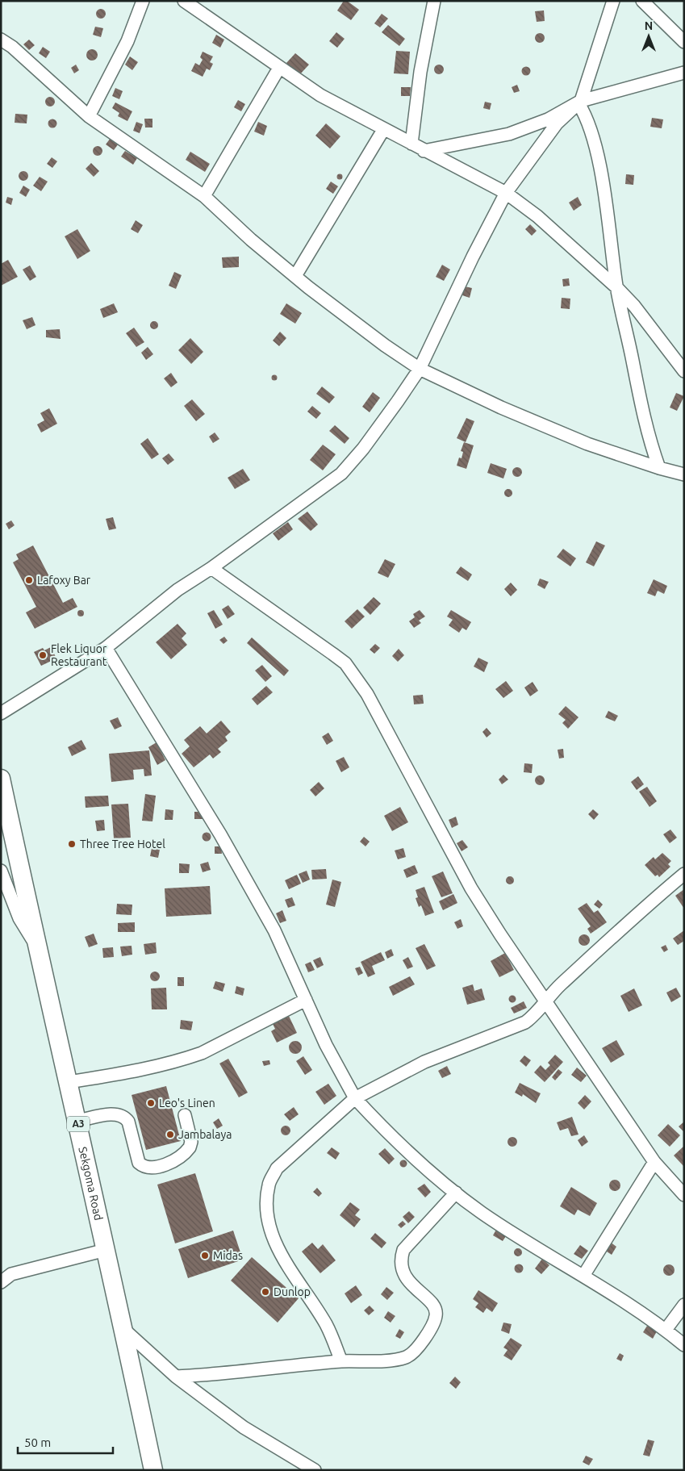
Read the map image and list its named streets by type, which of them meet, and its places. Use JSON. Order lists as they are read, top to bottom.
{
  "streets": {
    "highway": ["A3", "Sekgoma Road"]
  },
  "places": [
    "Lafoxy Bar",
    "Flek Liquor Restaurant",
    "Three Tree Hotel",
    "Leo's Linen",
    "Jambalaya",
    "Midas",
    "Dunlop"
  ],
  "scale_bar": "50 m",
  "north": "top"
}
